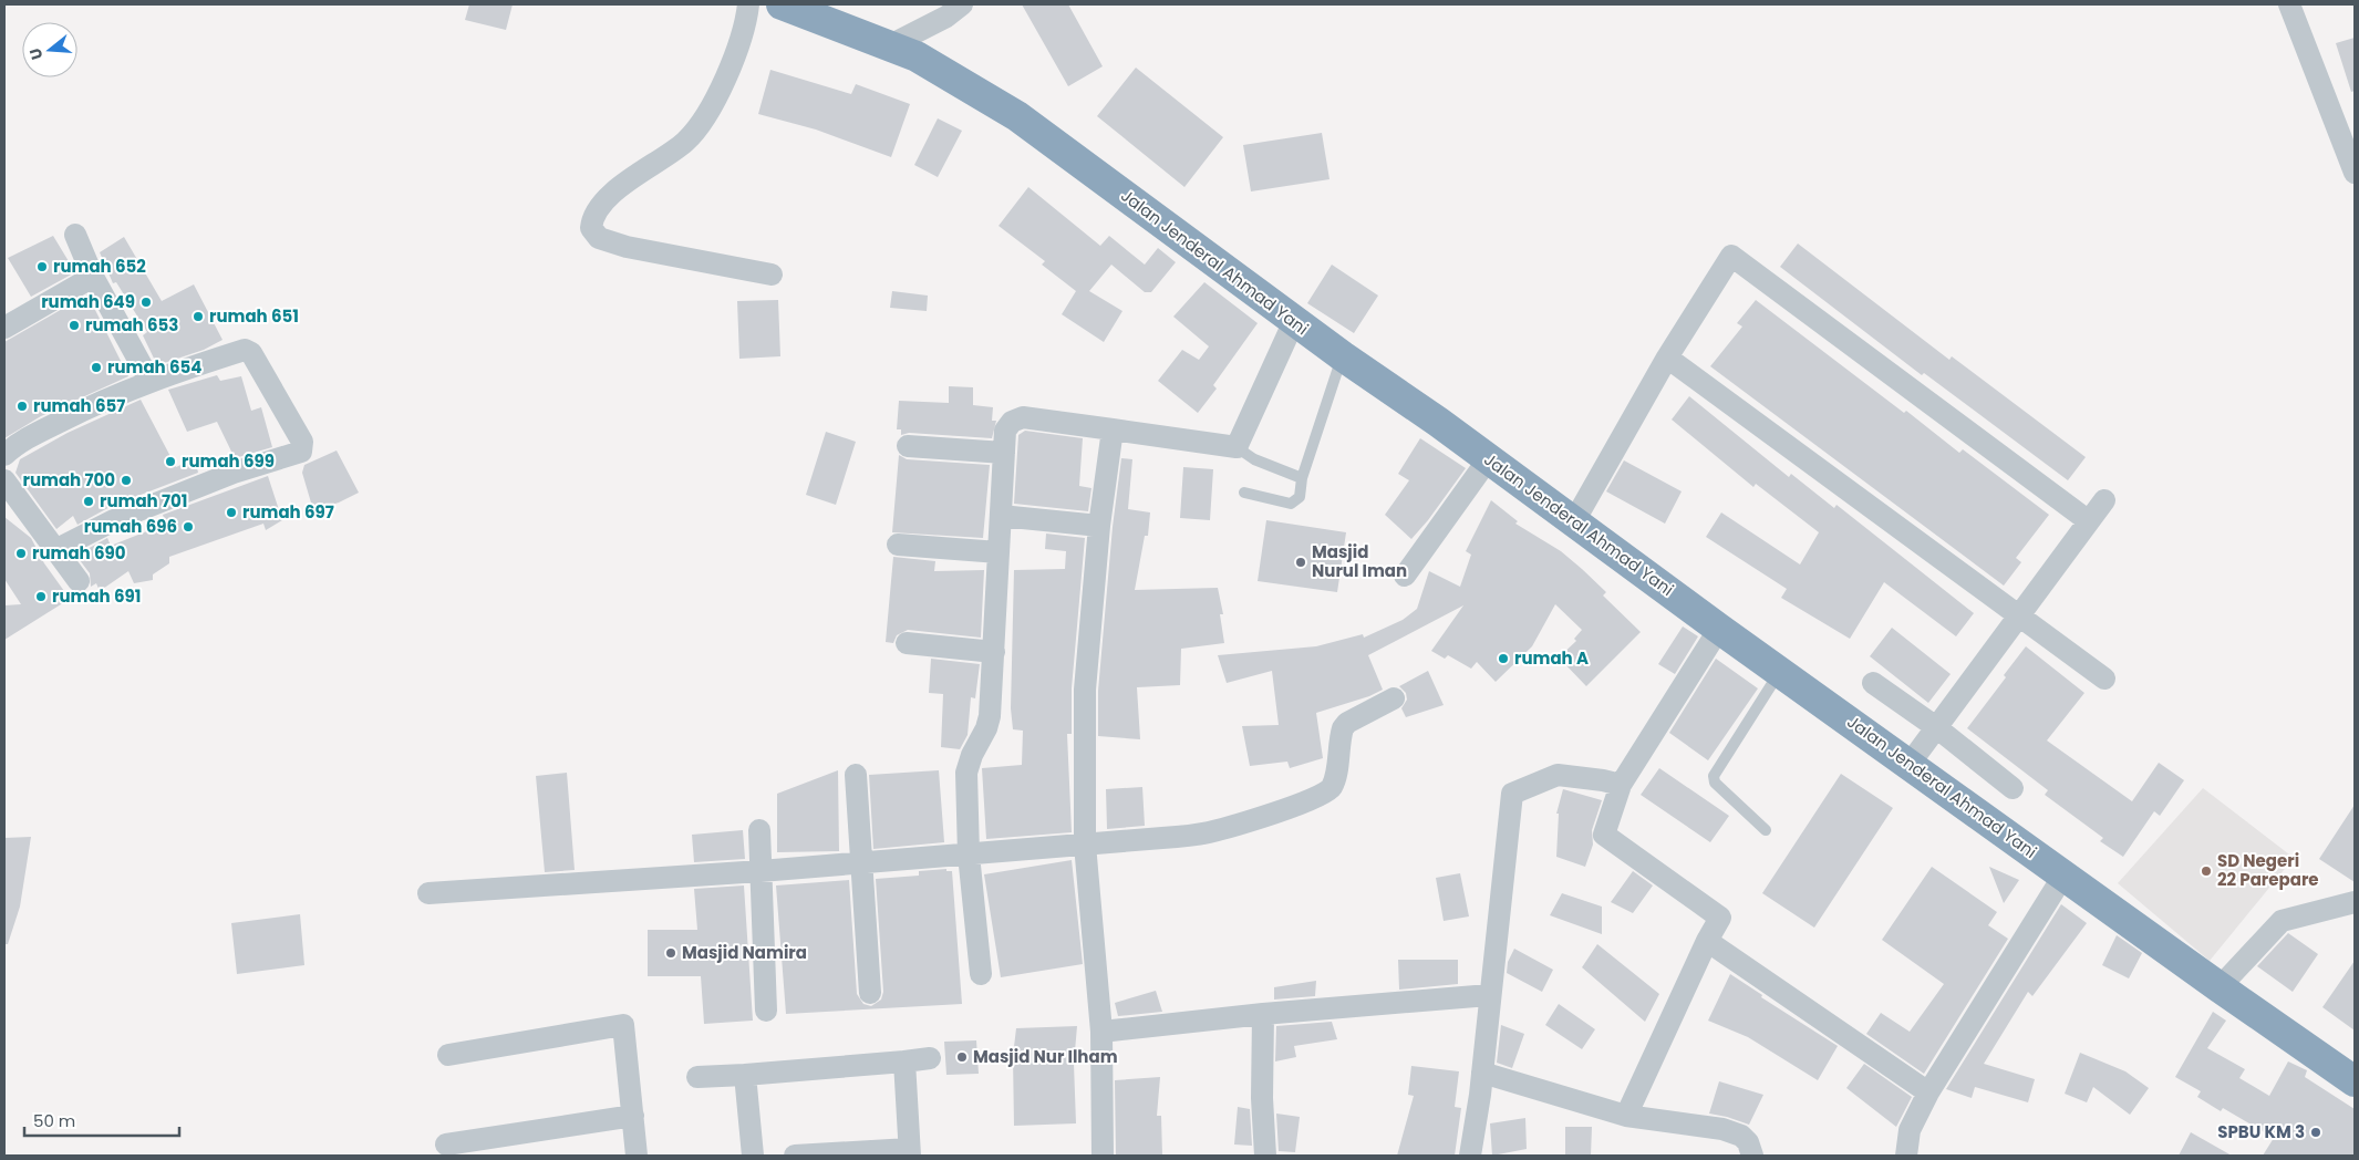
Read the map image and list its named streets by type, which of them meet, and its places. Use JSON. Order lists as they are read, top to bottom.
{
  "streets": {
    "highway": ["Jalan Jenderal Ahmad Yani"]
  },
  "places": [
    "rumah 652",
    "rumah 649",
    "rumah 651",
    "rumah 653",
    "rumah 654",
    "rumah 657",
    "rumah 699",
    "rumah 700",
    "rumah 701",
    "rumah 697",
    "rumah 696",
    "rumah 690",
    "Masjid Nurul Iman",
    "rumah 691",
    "rumah A",
    "SD Negeri 22 Parepare",
    "Masjid Namira",
    "Masjid Nur Ilham",
    "SPBU KM 3"
  ],
  "scale_bar": "50 m",
  "north": "left"
}
